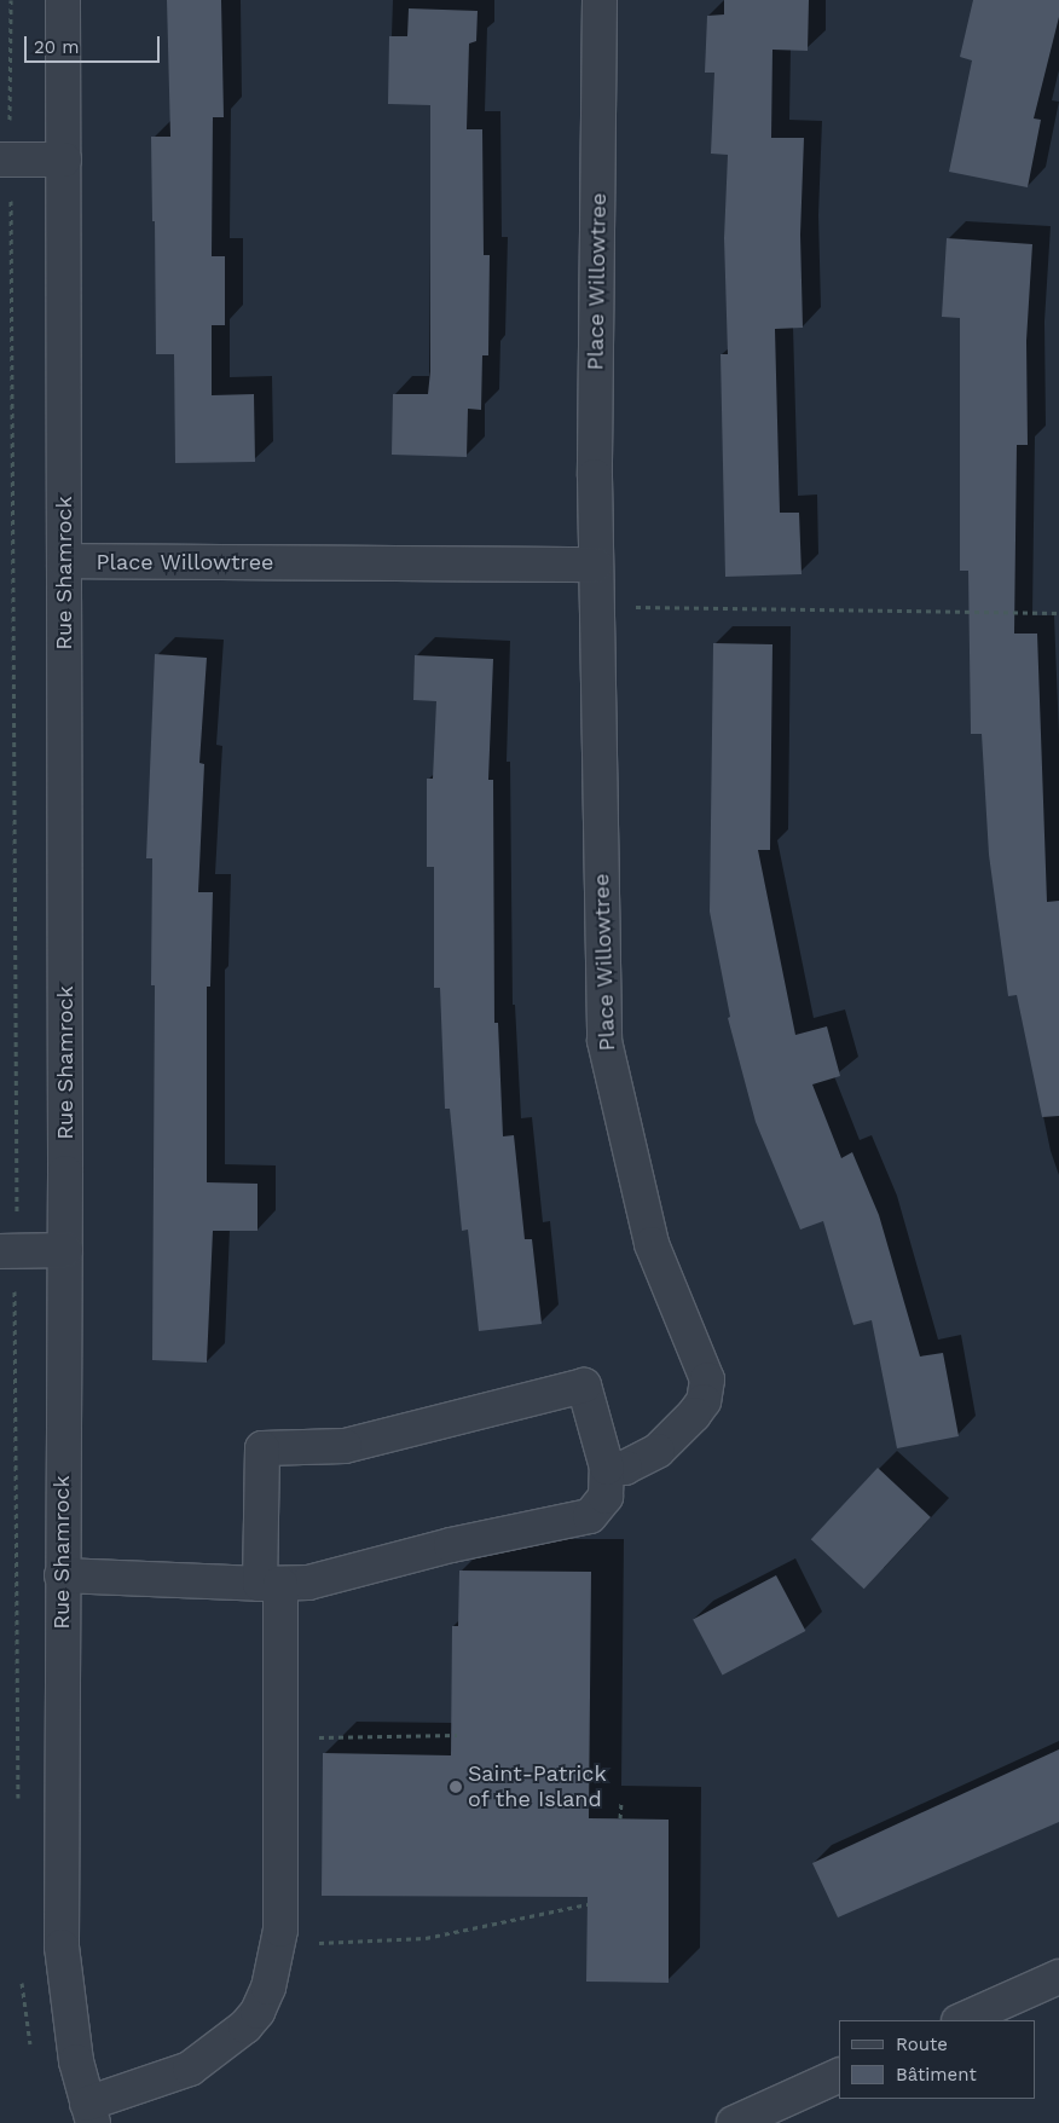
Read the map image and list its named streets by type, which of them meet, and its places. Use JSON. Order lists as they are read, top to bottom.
{
  "streets": {
    "street": ["Place Willowtree", "Rue Shamrock"]
  },
  "crossings": [
    ["Place Willowtree", "Rue Shamrock"]
  ],
  "places": ["Saint-Patrick of the Island"],
  "legend": ["Route", "Bâtiment"],
  "scale_bar": "20 m"
}
